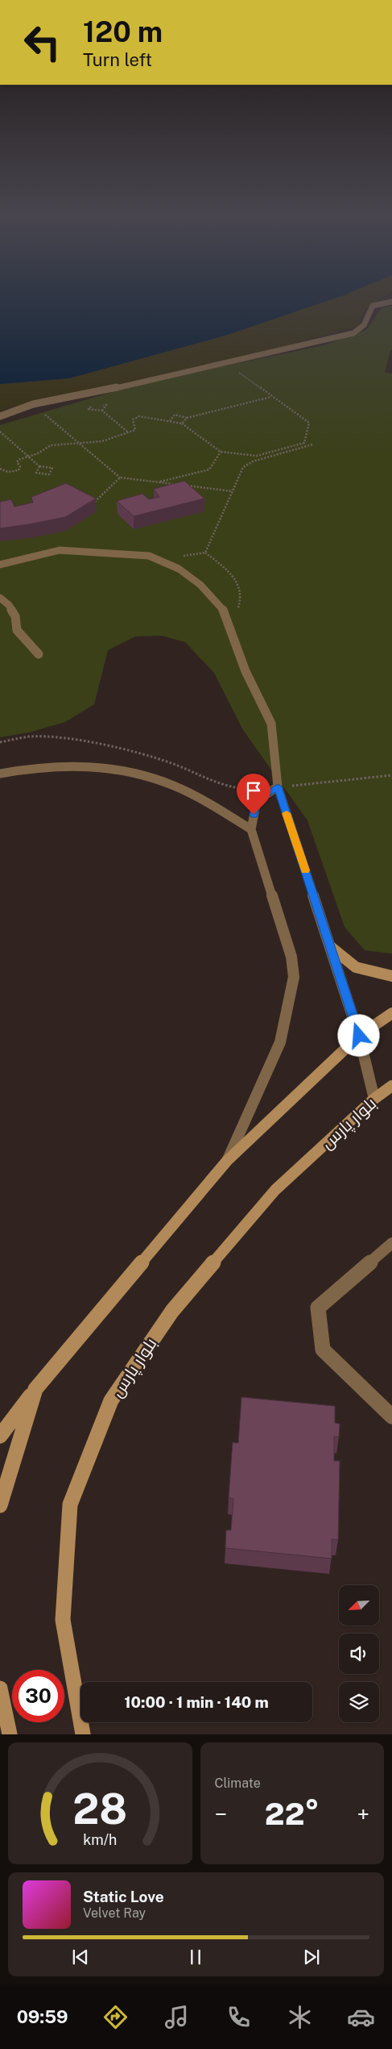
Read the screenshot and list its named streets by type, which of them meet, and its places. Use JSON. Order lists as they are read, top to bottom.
{
  "streets": {
    "main road": ["بلوار پارس"]
  },
  "north": "bottom left",
  "page": {
    "turn": ["120 m", "Turn left"],
    "limit": "30",
    "trip": "10:00 · 1 min · 140 m",
    "tile": "Climate",
    "heat": ["−", "22°", "+"],
    "song": ["Static Love", "Velvet Ray"],
    "tabs": "09:59",
    "gauge": ["28", "km/h"]
  }
}
